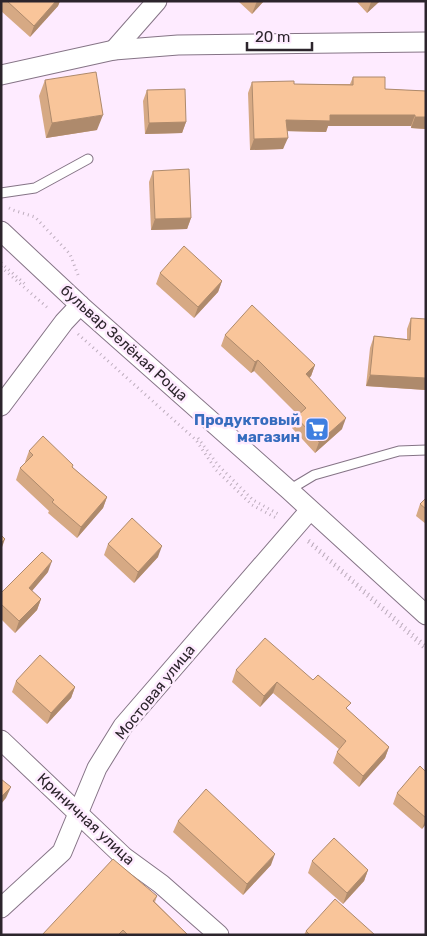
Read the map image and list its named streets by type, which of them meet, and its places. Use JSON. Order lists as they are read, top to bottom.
{
  "streets": {
    "street": ["бульвар Зелёная Роща", "Мостовая улица", "Криничная улица"]
  },
  "crossings": [
    ["бульвар Зелёная Роща", "Мостовая улица"],
    ["Мостовая улица", "Криничная улица"]
  ],
  "places": {
    "supermarket": ["Продуктовый магазин"]
  },
  "scale_bar": "20 m"
}
